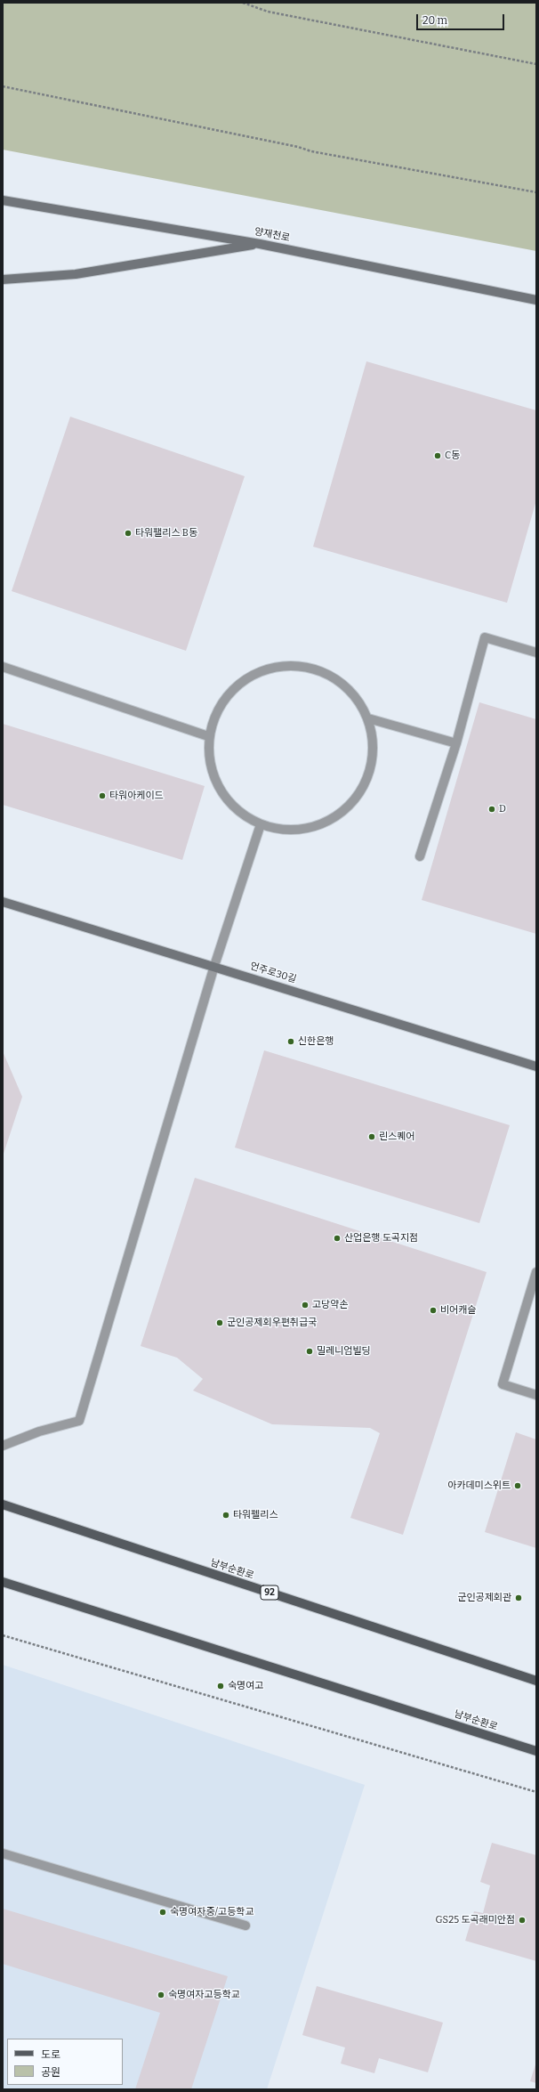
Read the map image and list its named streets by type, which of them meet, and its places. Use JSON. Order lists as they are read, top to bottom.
{
  "streets": {
    "main road": ["남부순환로", "92"],
    "street": ["양재천로", "언주로30길"]
  },
  "places": [
    "C동",
    "타워팰리스 B동",
    "타워아케이드",
    "D",
    "신한은행",
    "린스퀘어",
    "산업은행 도곡지점",
    "고당약손",
    "비어캐슬",
    "군인공제회우편취급국",
    "밀레니엄빌딩",
    "아카데미스위트",
    "타워펠리스",
    "군인공제회관",
    "숙명여고",
    "숙명여자중/고등학교",
    "GS25 도곡래미안점",
    "숙명여자고등학교"
  ],
  "legend": ["도로", "공원"],
  "scale_bar": "20 m"
}
